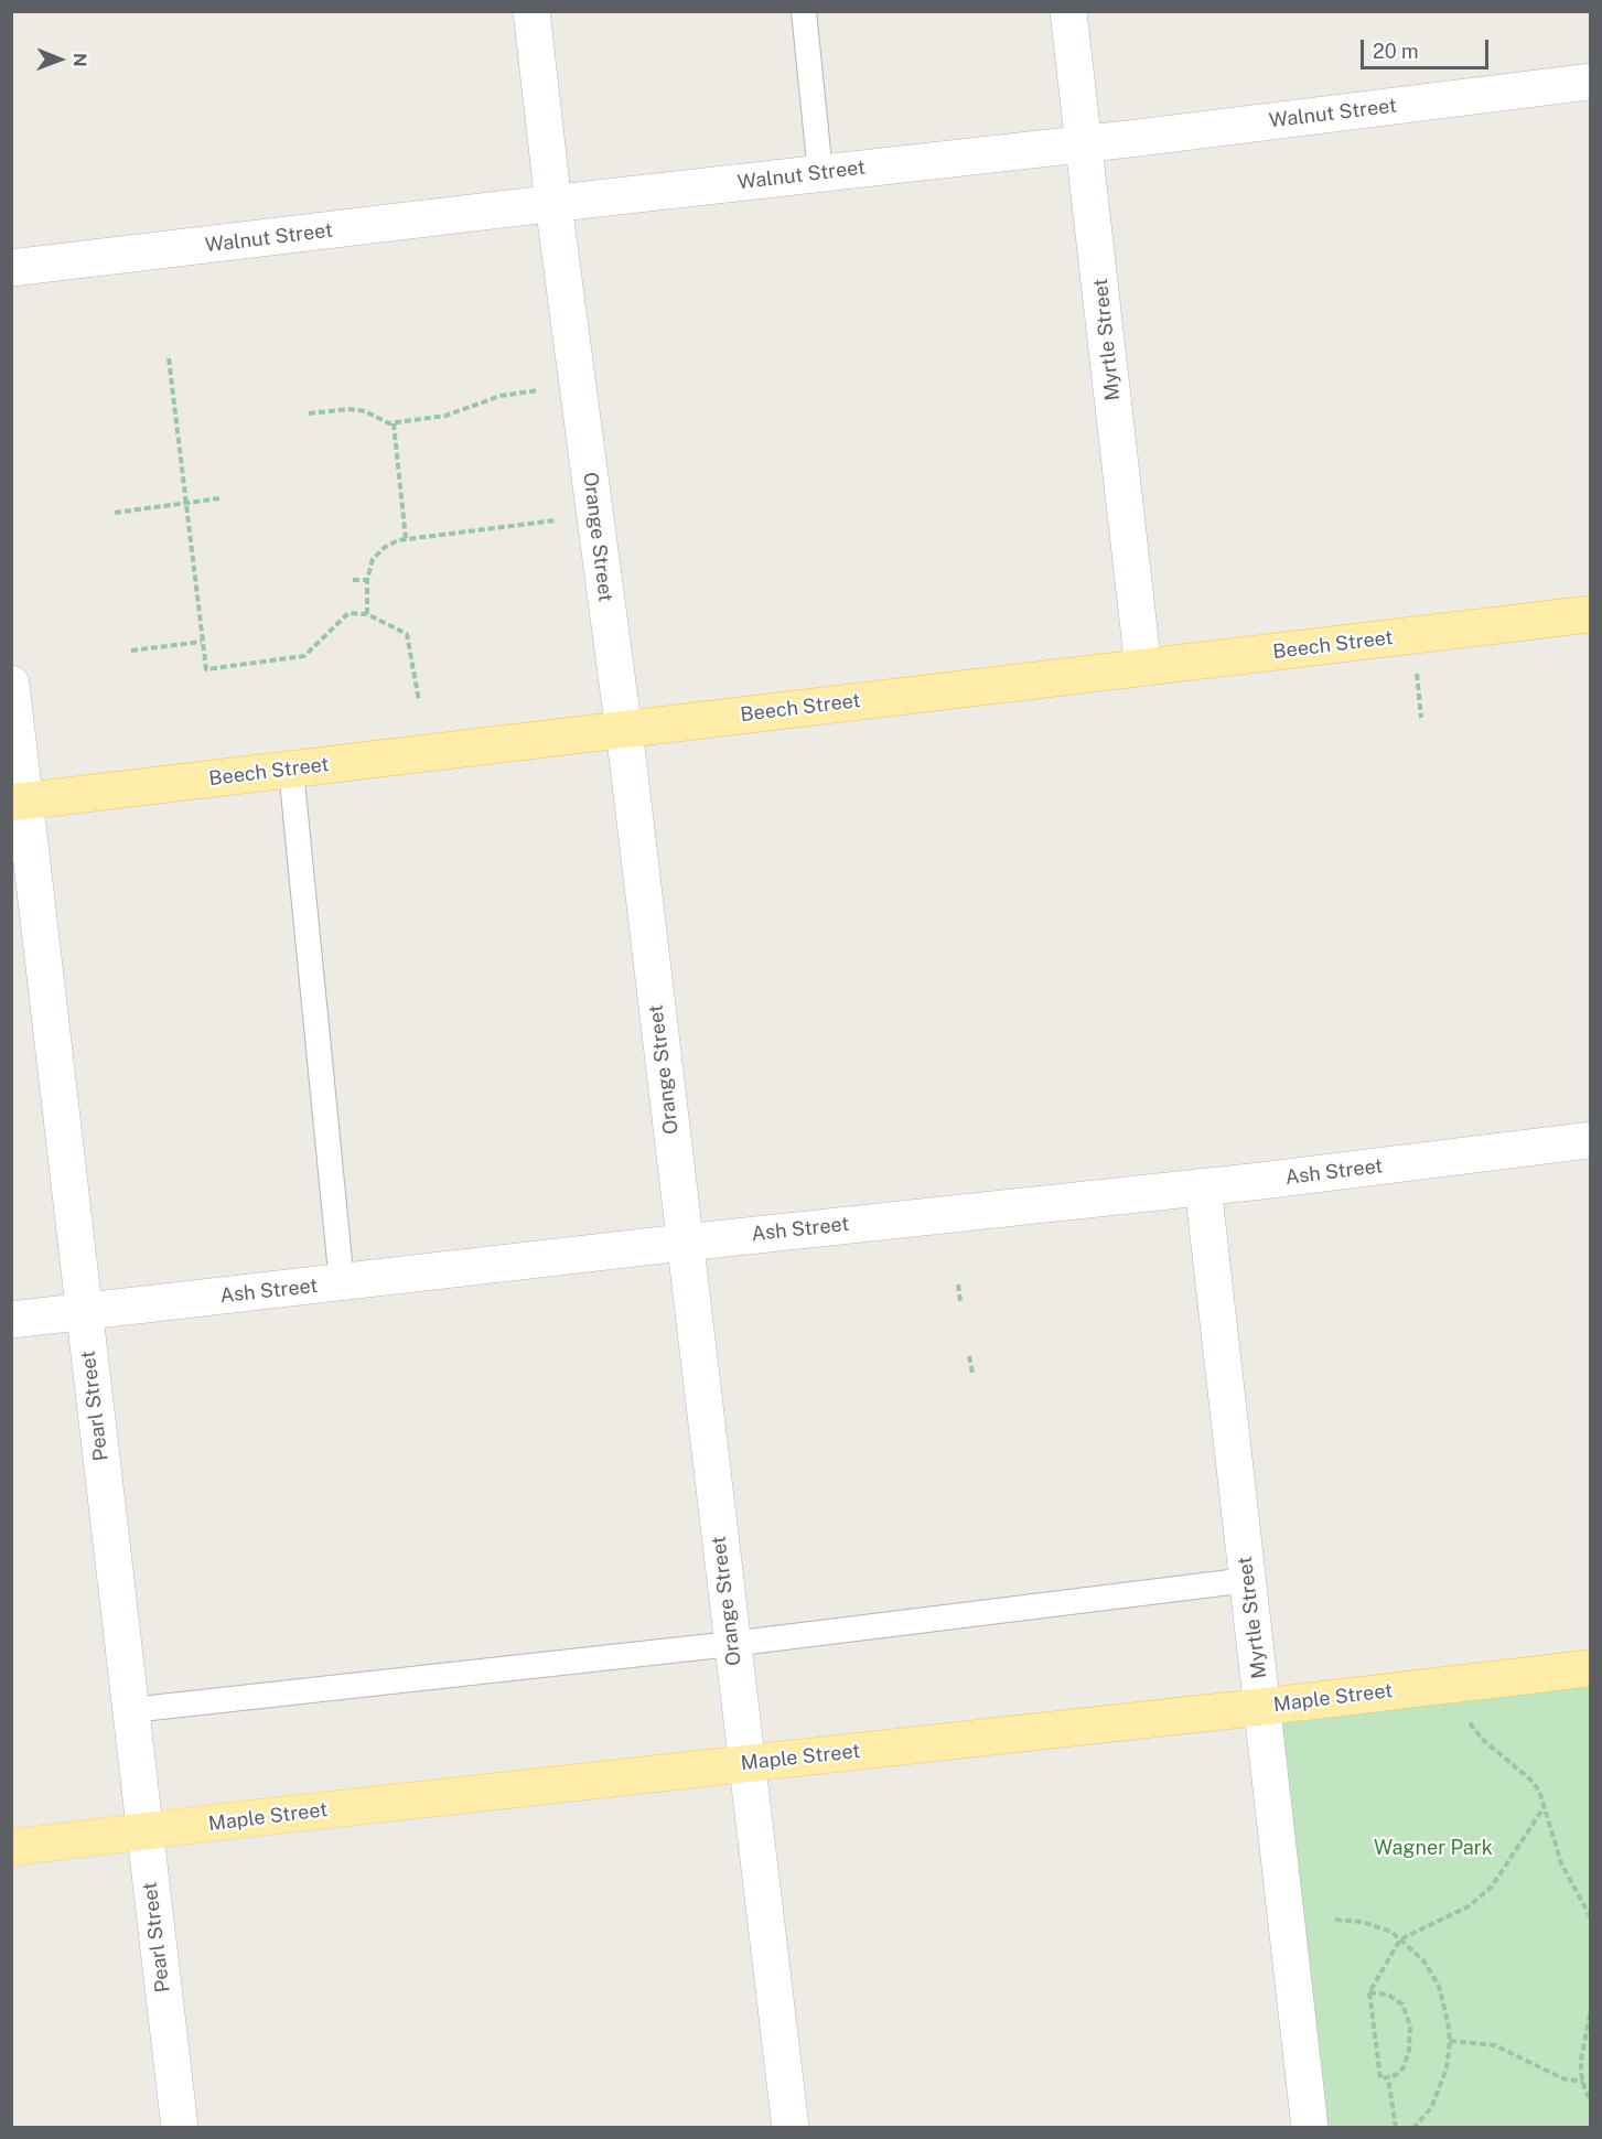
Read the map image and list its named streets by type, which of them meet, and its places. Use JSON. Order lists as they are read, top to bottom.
{
  "streets": {
    "main road": ["Beech Street", "Maple Street"],
    "street": [
      "Walnut Street",
      "Myrtle Street",
      "Orange Street",
      "Ash Street",
      "Pearl Street"
    ]
  },
  "crossings": [
    ["Walnut Street", "Myrtle Street"],
    ["Walnut Street", "Orange Street"],
    ["Myrtle Street", "Beech Street"],
    ["Myrtle Street", "Ash Street"],
    ["Myrtle Street", "Maple Street"],
    ["Orange Street", "Beech Street"],
    ["Orange Street", "Ash Street"],
    ["Orange Street", "Maple Street"],
    ["Beech Street", "Pearl Street"],
    ["Ash Street", "Pearl Street"],
    ["Pearl Street", "Maple Street"]
  ],
  "parks": ["Wagner Park"],
  "scale_bar": "20 m",
  "north": "right"
}
